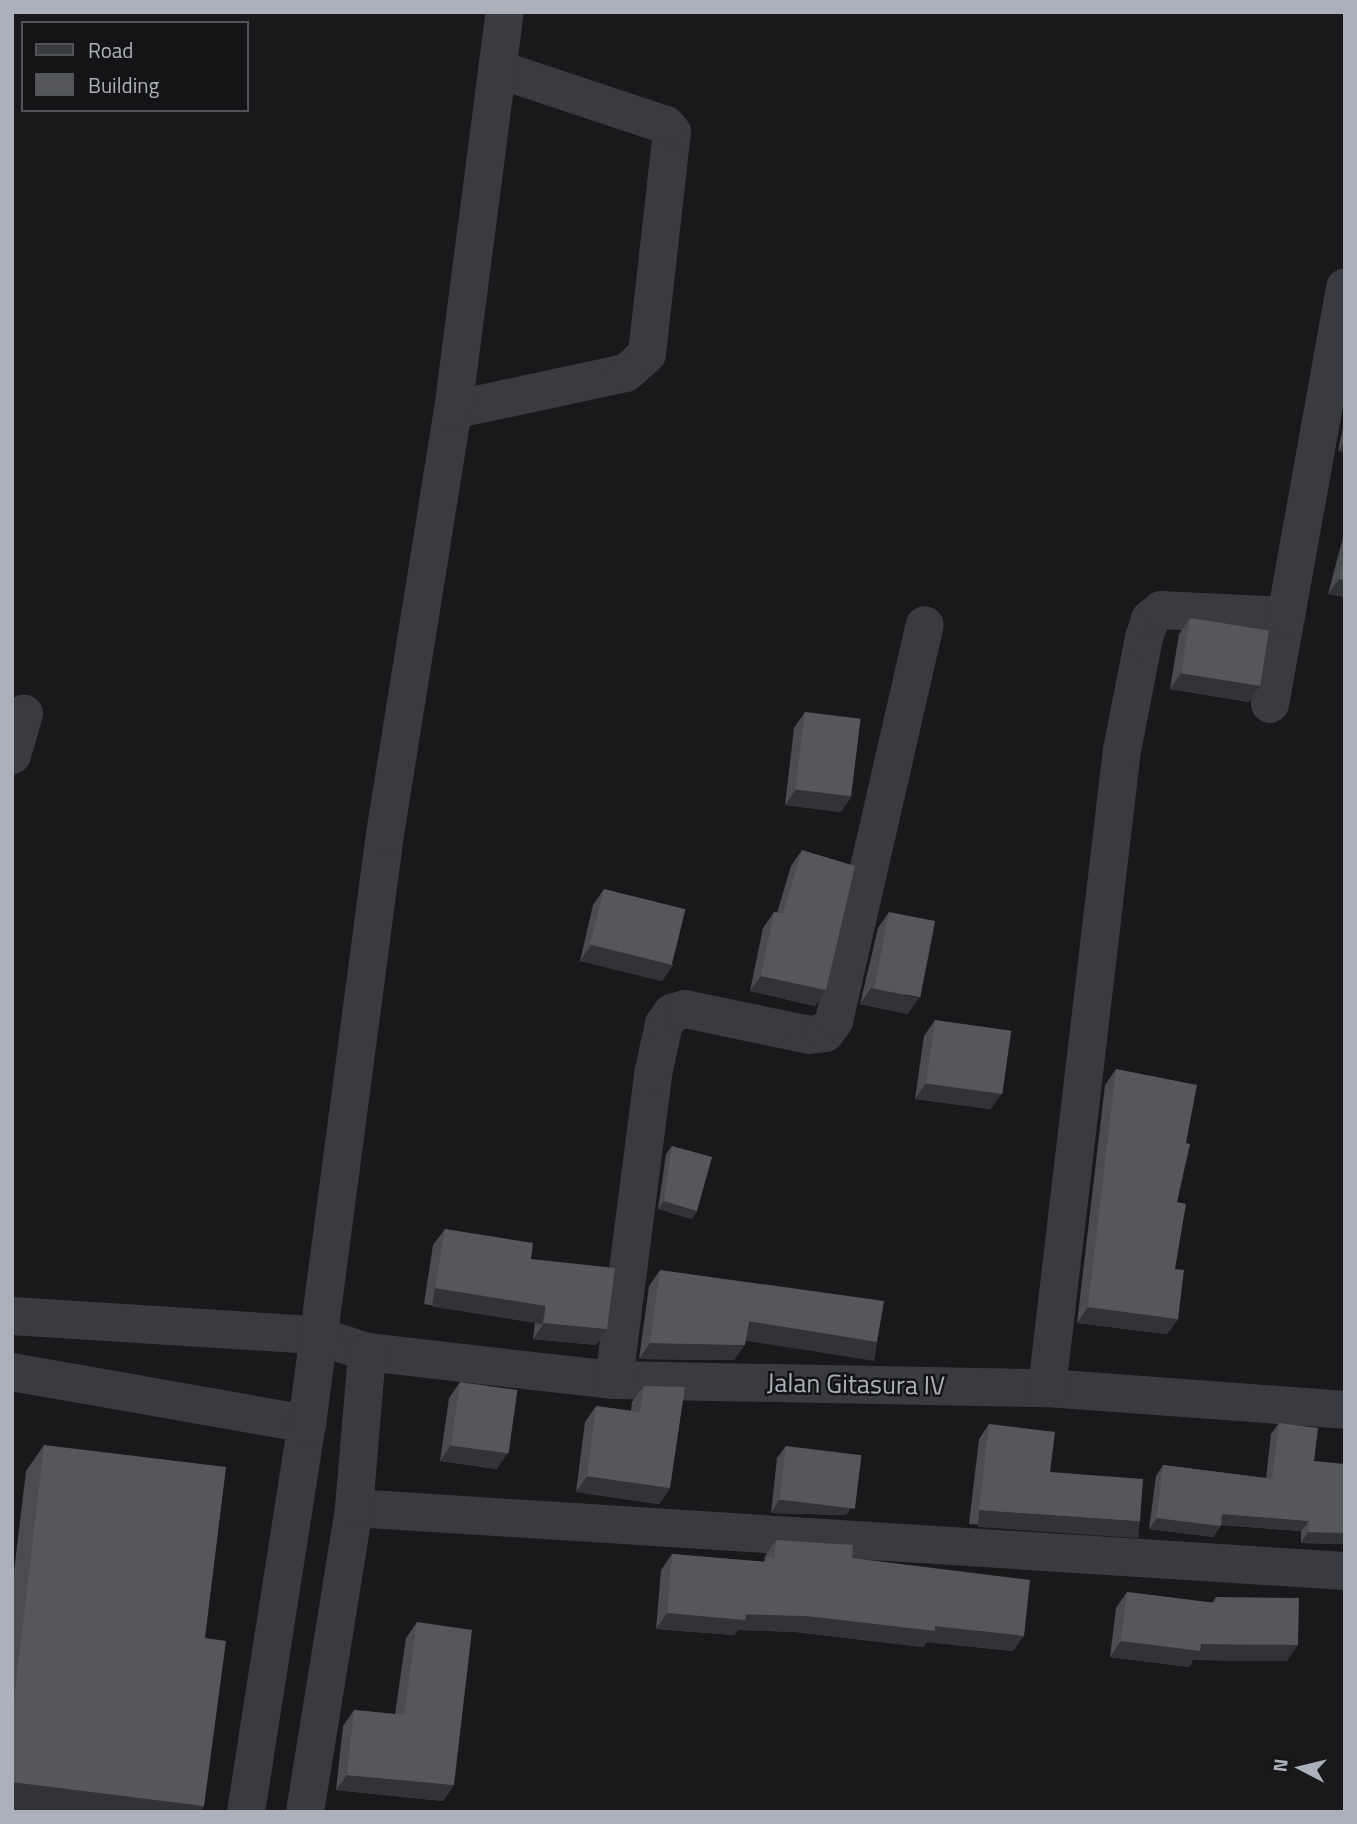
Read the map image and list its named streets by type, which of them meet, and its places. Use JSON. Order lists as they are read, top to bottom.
{
  "streets": {
    "street": ["Jalan Gitasura IV"]
  },
  "legend": ["Road", "Building"],
  "north": "left"
}
